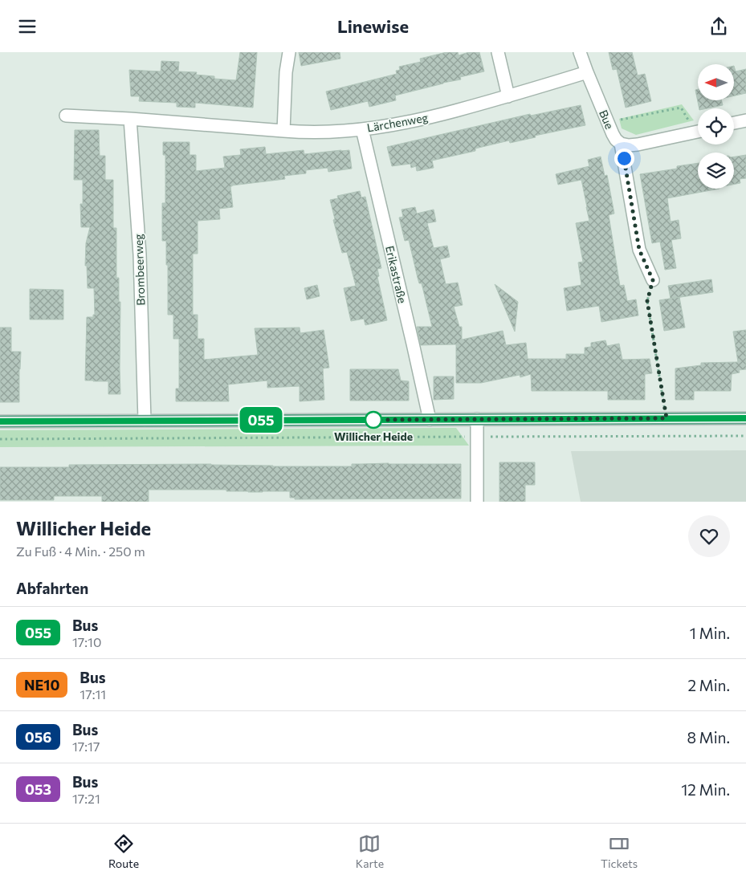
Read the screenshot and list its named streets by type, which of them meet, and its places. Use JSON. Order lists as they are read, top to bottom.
{
  "streets": {
    "street": [
      "Bue",
      "Lärchenweg",
      "Brombeerweg",
      "Erikastraße"
    ]
  },
  "crossings": [
    ["Bue", "Lärchenweg"],
    ["Lärchenweg", "Brombeerweg"],
    ["Lärchenweg", "Erikastraße"]
  ],
  "places": ["Willicher Heide"],
  "lines": ["bus line 055"],
  "north": "left",
  "page": {
    "header": "Linewise",
    "on_map": "055",
    "heading": [
      ["Willicher Heide", "Zu Fuß · 4 Min. · 250 m"],
      "Abfahrten"
    ],
    "list": [
      {
        "mark": "055",
        "name": "Bus",
        "note": "17:10",
        "value": "1 Min."
      },
      {
        "mark": "NE10",
        "name": "Bus",
        "note": "17:11",
        "value": "2 Min."
      },
      {
        "mark": "056",
        "name": "Bus",
        "note": "17:17",
        "value": "8 Min."
      },
      {
        "mark": "053",
        "name": "Bus",
        "note": "17:21",
        "value": "12 Min."
      }
    ],
    "tabs": ["Route", "Karte", "Tickets"]
  }
}
